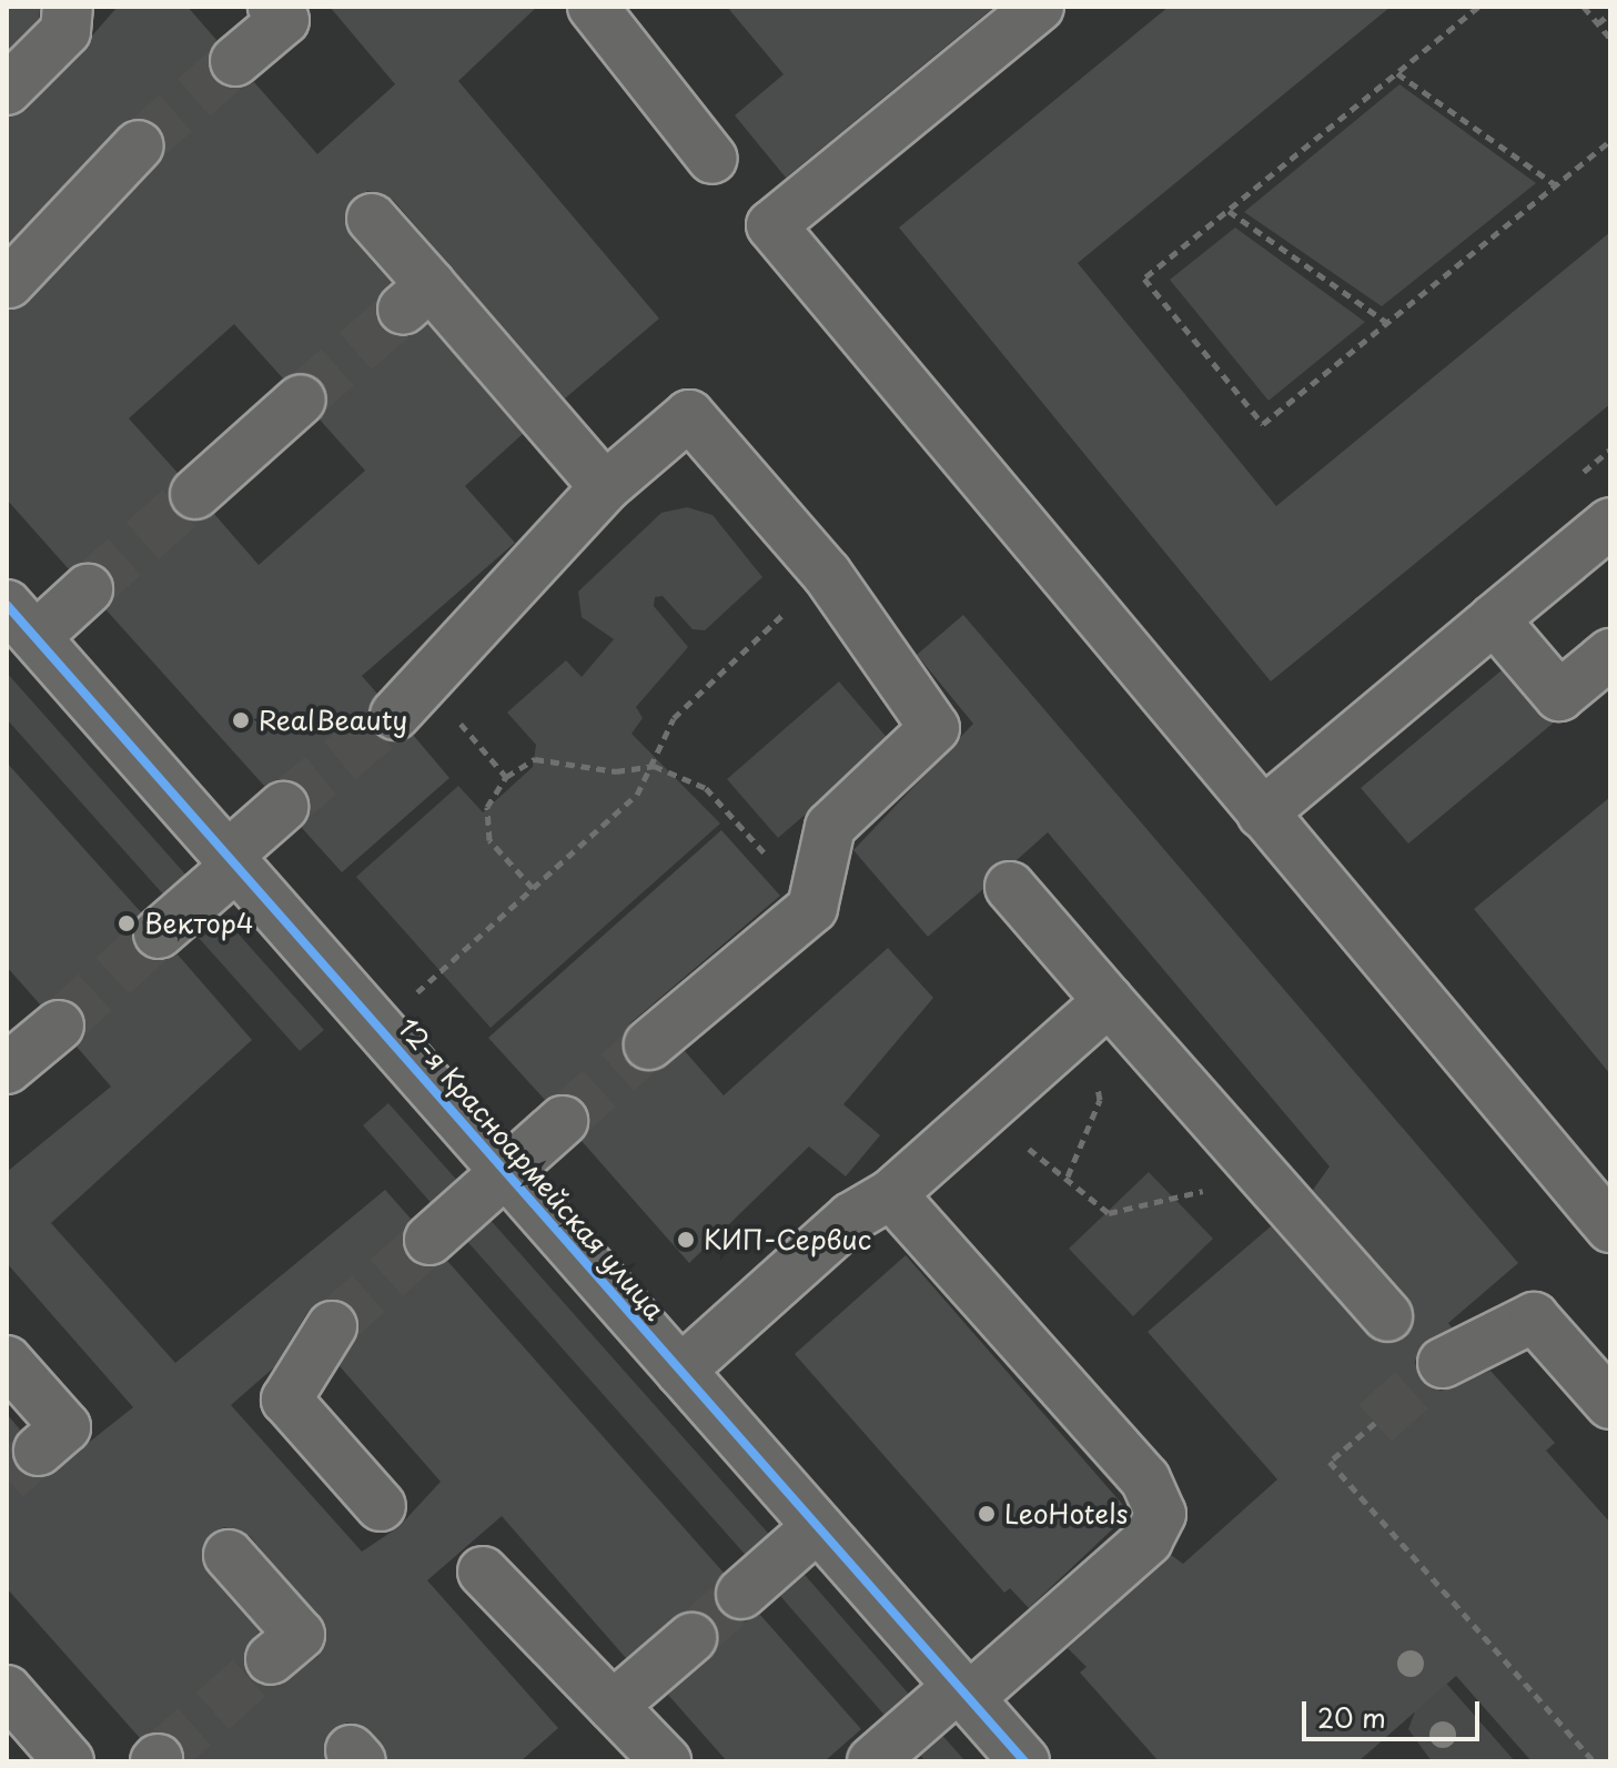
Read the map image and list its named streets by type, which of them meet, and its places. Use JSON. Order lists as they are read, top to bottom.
{
  "streets": {
    "street": ["12-я Красноармейская улица"]
  },
  "places": [
    "RealBeauty",
    "Вектор4",
    "КИП-Сервис",
    "LeoHotels"
  ],
  "scale_bar": "20 m"
}
